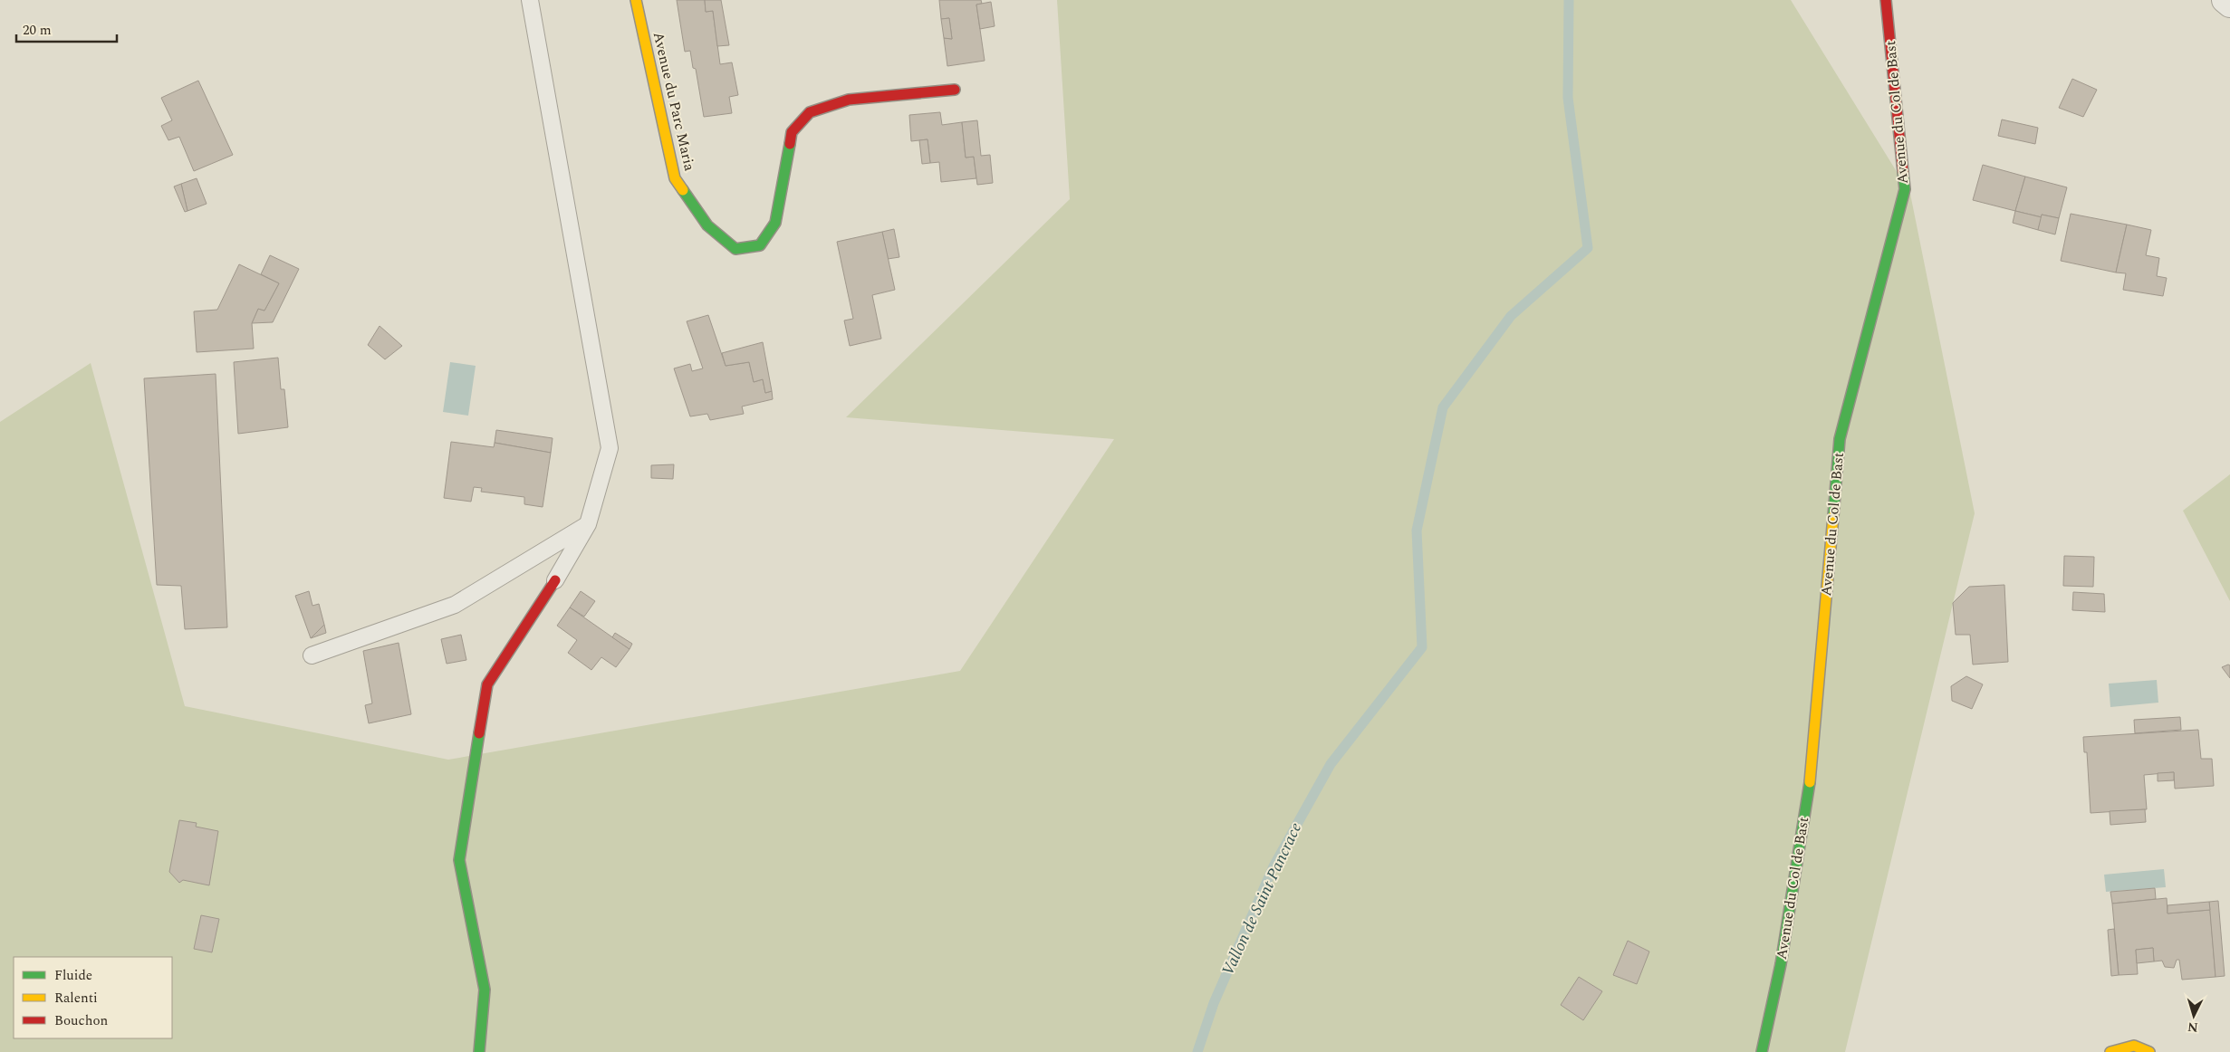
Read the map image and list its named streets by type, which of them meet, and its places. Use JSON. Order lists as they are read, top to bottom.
{
  "streets": {
    "street": ["Avenue du Parc Maria", "Avenue du Col de Bast"]
  },
  "water": ["Vallon de Saint Pancrace"],
  "legend": ["Fluide", "Ralenti", "Bouchon"],
  "scale_bar": "20 m",
  "north": "bottom"
}
